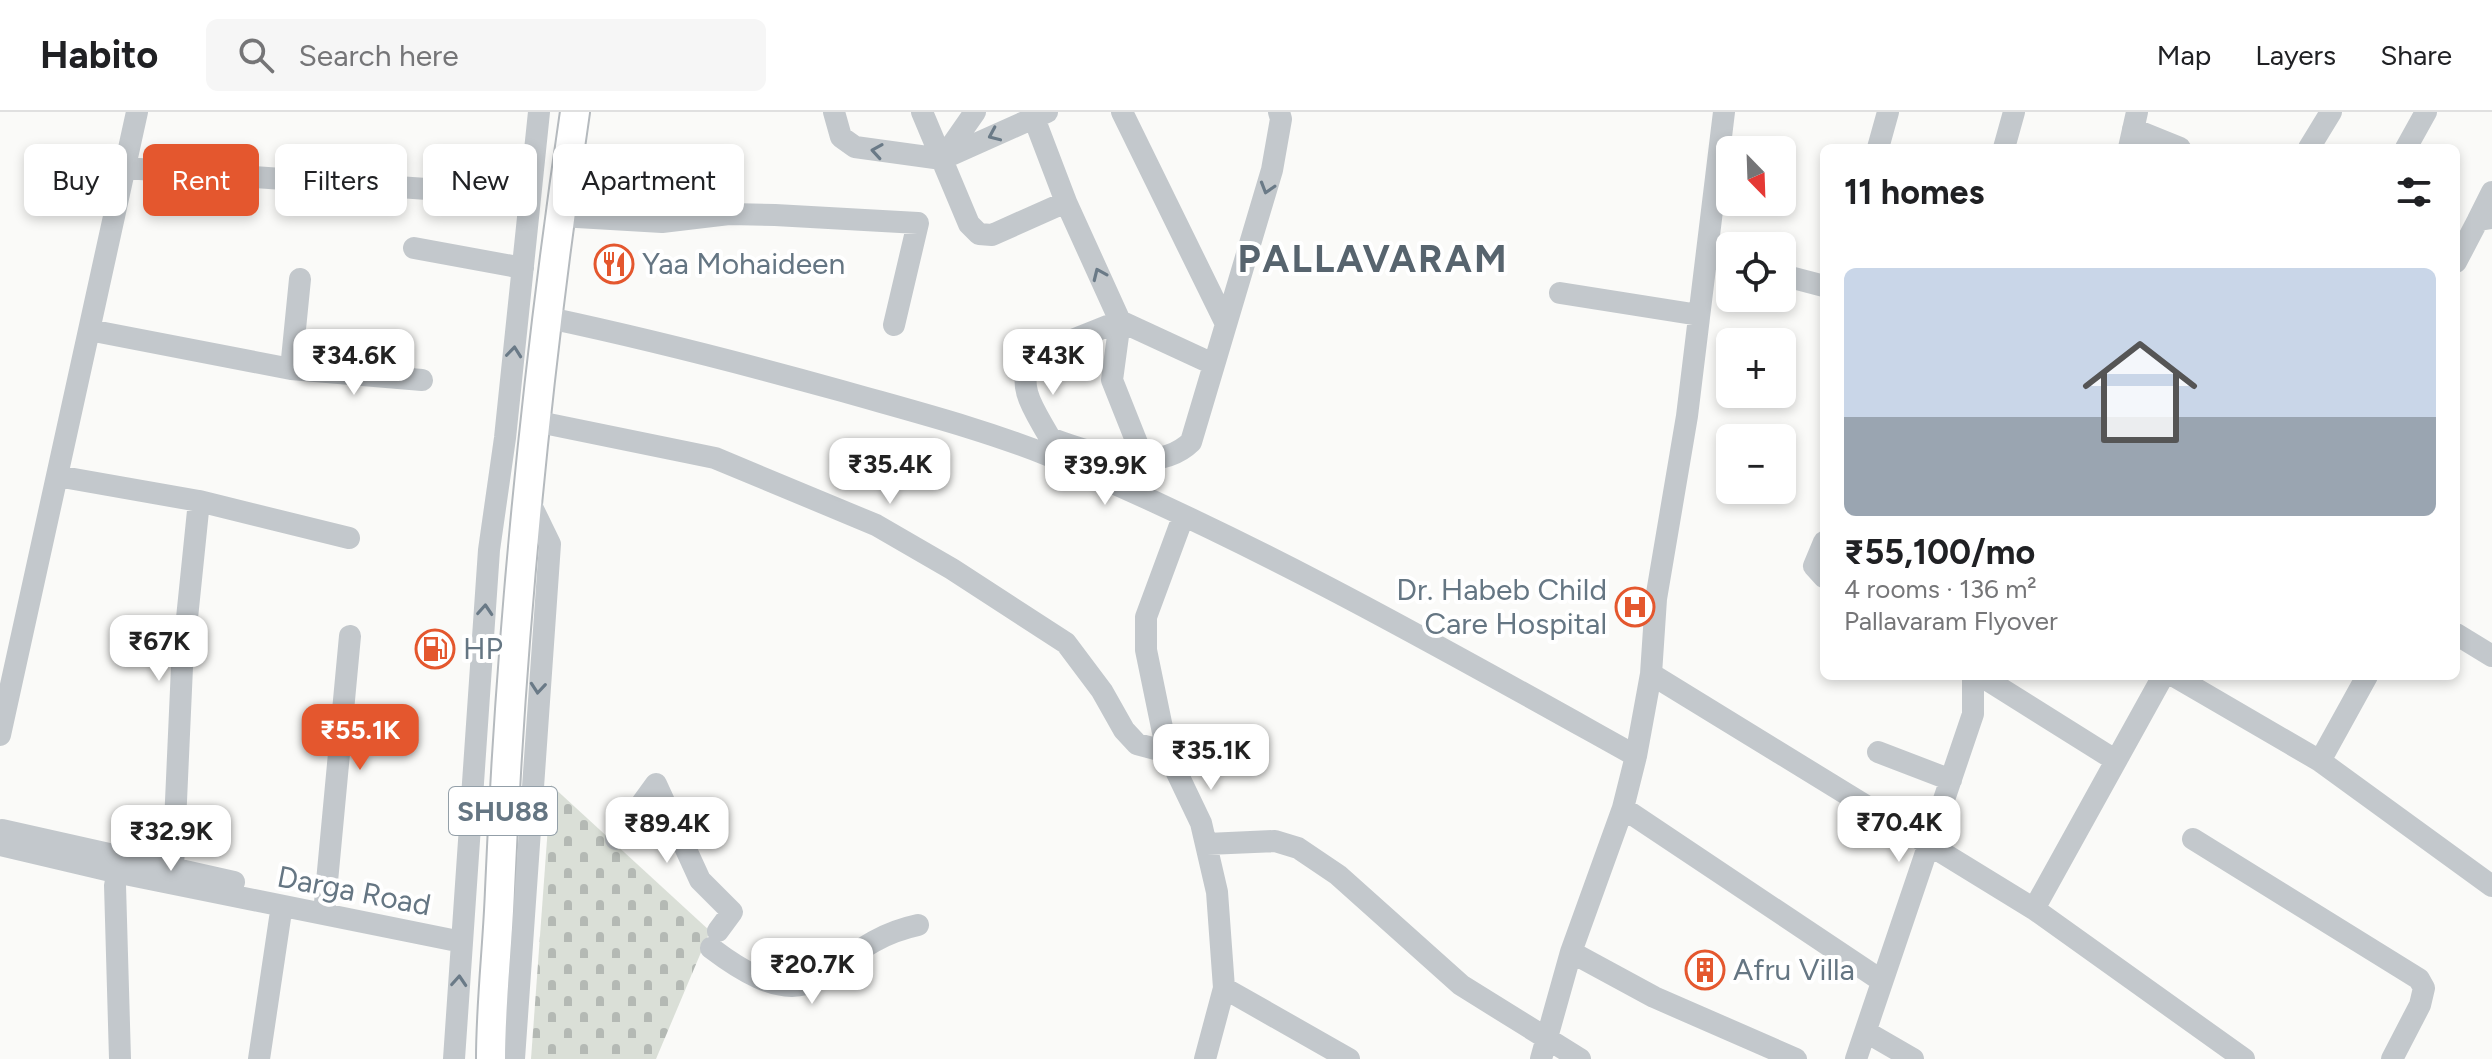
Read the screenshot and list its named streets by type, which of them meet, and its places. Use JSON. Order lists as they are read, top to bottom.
{
  "streets": {
    "main road": ["SHU88"],
    "street": ["Darga Road"]
  },
  "districts": ["PALLAVARAM"],
  "places": {
    "restaurant": ["Yaa Mohaideen"],
    "hospital": ["Dr. Habeb Child Care Hospital"],
    "fuel station": ["HP"],
    "building": ["Afru Villa"]
  },
  "north": "bottom right",
  "page": {
    "header": "Habito",
    "search": "Search here",
    "nav": ["Map", "Layers", "Share"],
    "map_buttons": ["+", "−"],
    "chip": [
      "Buy",
      "Rent",
      "Filters",
      "New",
      "Apartment"
    ],
    "heading": "11 homes",
    "list": [
      {
        "name": "₹55,100/mo",
        "note": "4 rooms · 136 m² · Pallavaram Flyover"
      }
    ],
    "price": [
      "₹34.6K",
      "₹43K",
      "₹35.4K",
      "₹39.9K",
      "₹67K",
      "₹55.1K",
      "₹35.1K",
      "₹70.4K",
      "₹89.4K",
      "₹32.9K",
      "₹20.7K"
    ]
  }
}
